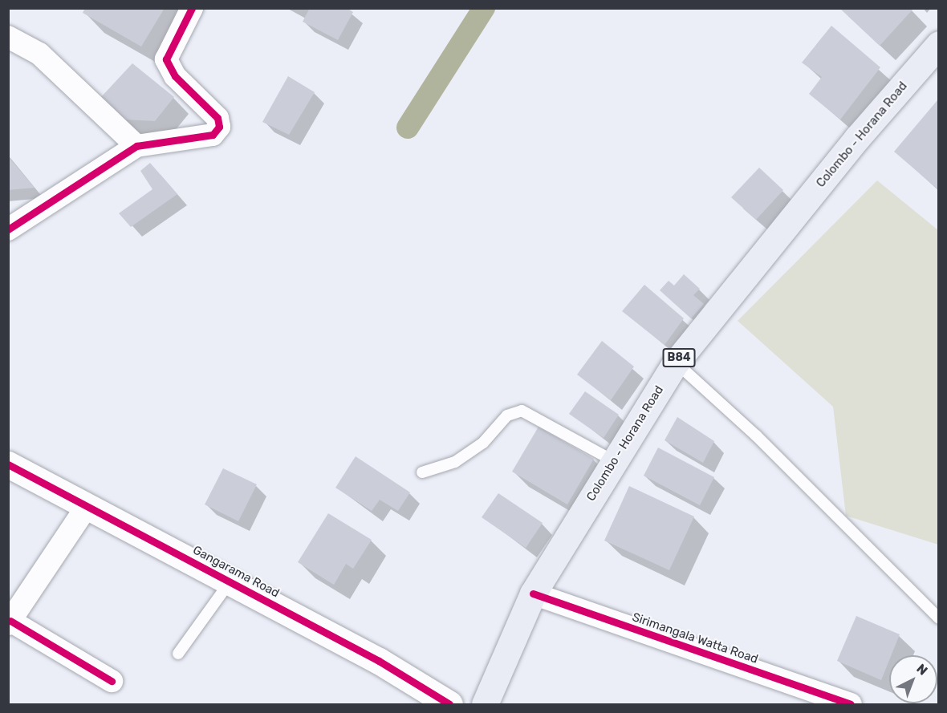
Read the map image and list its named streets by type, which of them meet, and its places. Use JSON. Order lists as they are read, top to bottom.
{
  "streets": {
    "main road": ["Colombo - Horana Road", "B84"],
    "street": ["Gangarama Road", "Sirimangala Watta Road"]
  },
  "crossings": [
    ["Colombo - Horana Road", "Sirimangala Watta Road"]
  ],
  "north": "top right"
}
